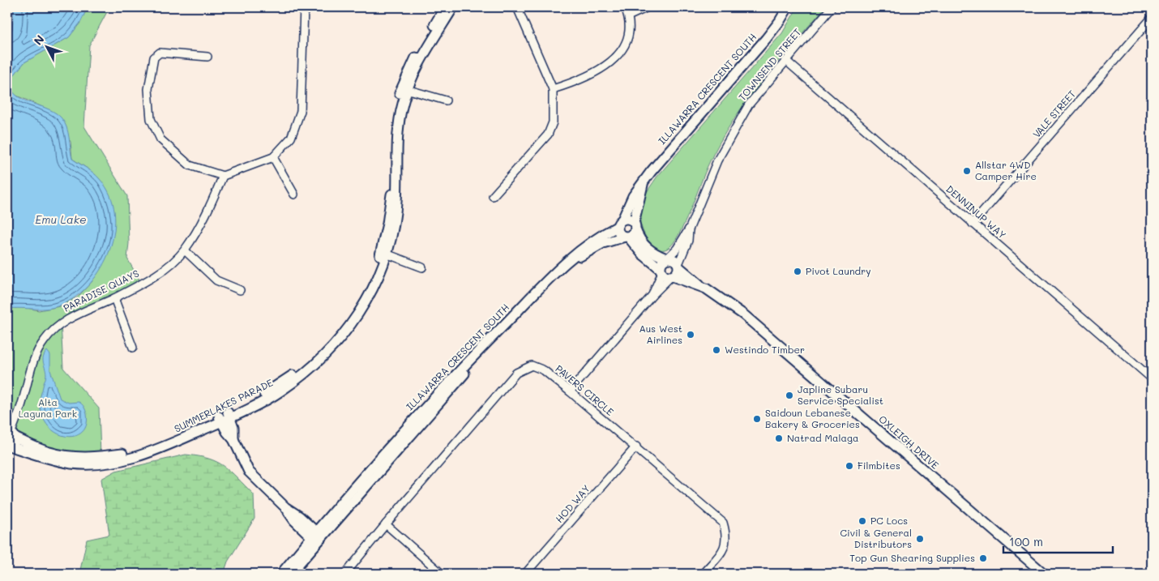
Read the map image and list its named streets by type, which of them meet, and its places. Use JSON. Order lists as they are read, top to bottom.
{
  "streets": {
    "street": [
      "TOWNSEND STREET",
      "ILLAWARRA CRESCENT SOUTH",
      "VALE STREET",
      "DENNINUP WAY",
      "PARADISE QUAYS",
      "PAVERS CIRCLE",
      "SUMMERLAKES PARADE",
      "OXLEIGH DRIVE",
      "HOD WAY"
    ]
  },
  "crossings": [
    ["TOWNSEND STREET", "DENNINUP WAY"],
    ["TOWNSEND STREET", "OXLEIGH DRIVE"],
    ["VALE STREET", "DENNINUP WAY"],
    ["PARADISE QUAYS", "SUMMERLAKES PARADE"],
    ["PAVERS CIRCLE", "HOD WAY"]
  ],
  "water": ["Emu Lake"],
  "parks": ["Alta Laguna Park"],
  "places": [
    "Allstar 4WD Camper Hire",
    "Pivot Laundry",
    "Aus West Airlines",
    "Westindo Timber",
    "Japline Subaru Service Specialist",
    "Saidoun Lebanese Bakery & Groceries",
    "Natrad Malaga",
    "Filmbites",
    "PC Locs",
    "Civil & General Distributors",
    "Top Gun Shearing Supplies"
  ],
  "scale_bar": "100 m",
  "north": "top left"
}
